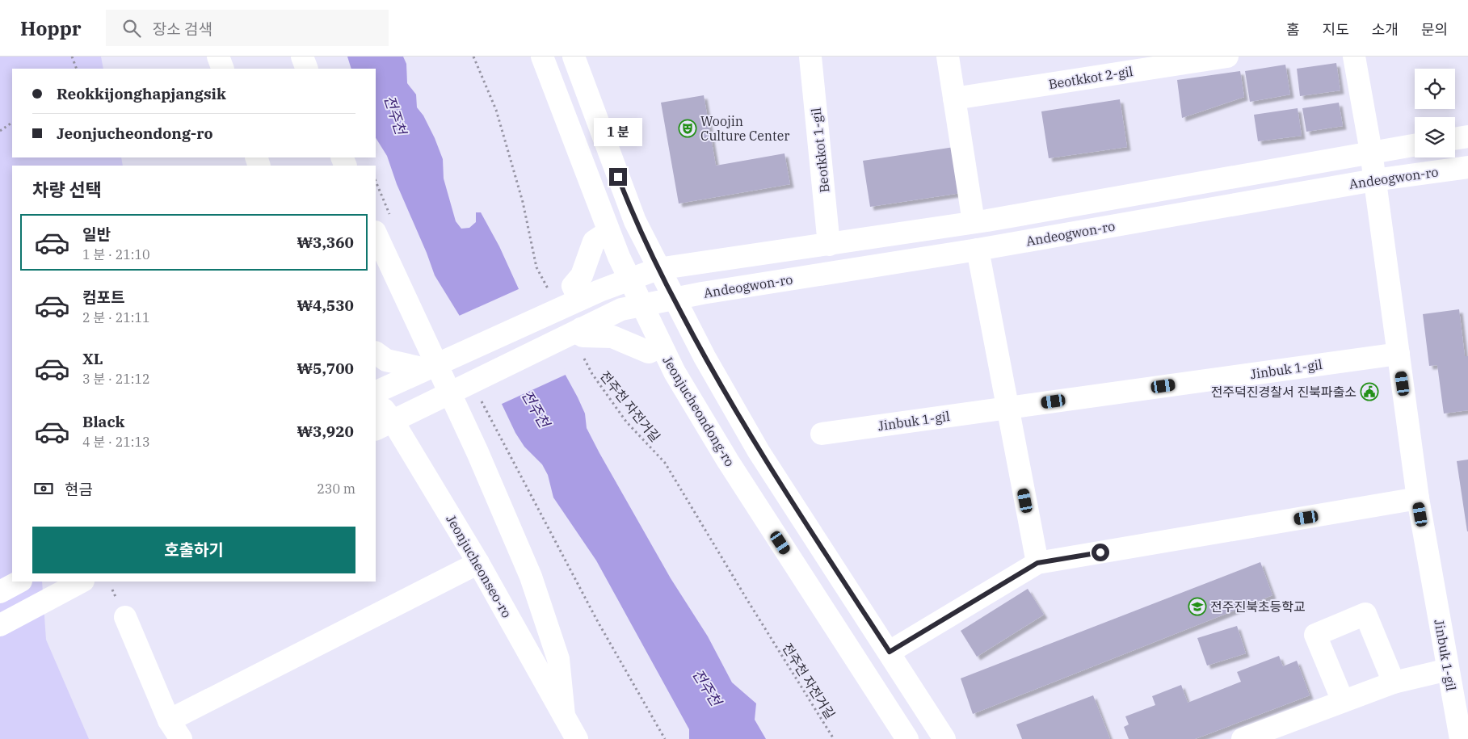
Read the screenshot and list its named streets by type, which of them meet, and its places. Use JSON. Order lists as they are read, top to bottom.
{
  "streets": {
    "street": [
      "Beotkkot 2-gil",
      "Beotkkot 1-gil",
      "Andeogwon-ro",
      "Jinbuk 1-gil",
      "Jeonjucheondong-ro",
      "Jeonjucheonseo-ro"
    ],
    "path": ["전주천 자전거길"]
  },
  "crossings": [
    ["Andeogwon-ro", "Jinbuk 1-gil"],
    ["Andeogwon-ro", "Jeonjucheondong-ro"],
    ["Andeogwon-ro", "Jeonjucheonseo-ro"]
  ],
  "water": ["전주천"],
  "places": {
    "theatre": ["Woojin Culture Center"],
    "public building": ["전주덕진경찰서 진북파출소"],
    "school or university": ["전주진북초등학교"]
  },
  "page": {
    "header": "Hoppr",
    "search": "장소 검색",
    "nav": [
      "홈",
      "지도",
      "소개",
      "문의"
    ],
    "banner": ["Reokkijonghapjangsik", "Jeonjucheondong-ro"],
    "bubble": "1 분",
    "heading": "차량 선택",
    "list": [
      {
        "name": "일반",
        "note": "1 분 · 21:10",
        "value": "₩3,360"
      },
      {
        "name": "컴포트",
        "note": "2 분 · 21:11",
        "value": "₩4,530"
      },
      {
        "name": "XL",
        "note": "3 분 · 21:12",
        "value": "₩5,700"
      },
      {
        "name": "Black",
        "note": "4 분 · 21:13",
        "value": "₩3,920"
      }
    ],
    "pay": ["현금", "230 m"],
    "buttons": "호출하기"
  }
}
